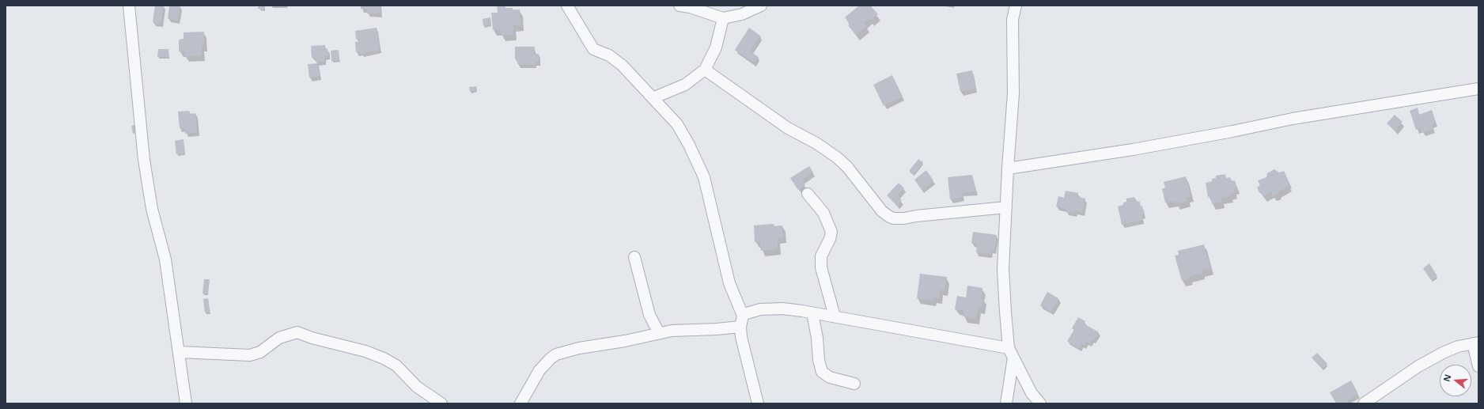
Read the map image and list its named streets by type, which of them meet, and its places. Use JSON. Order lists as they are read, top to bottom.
{
  "north": "left"
}
